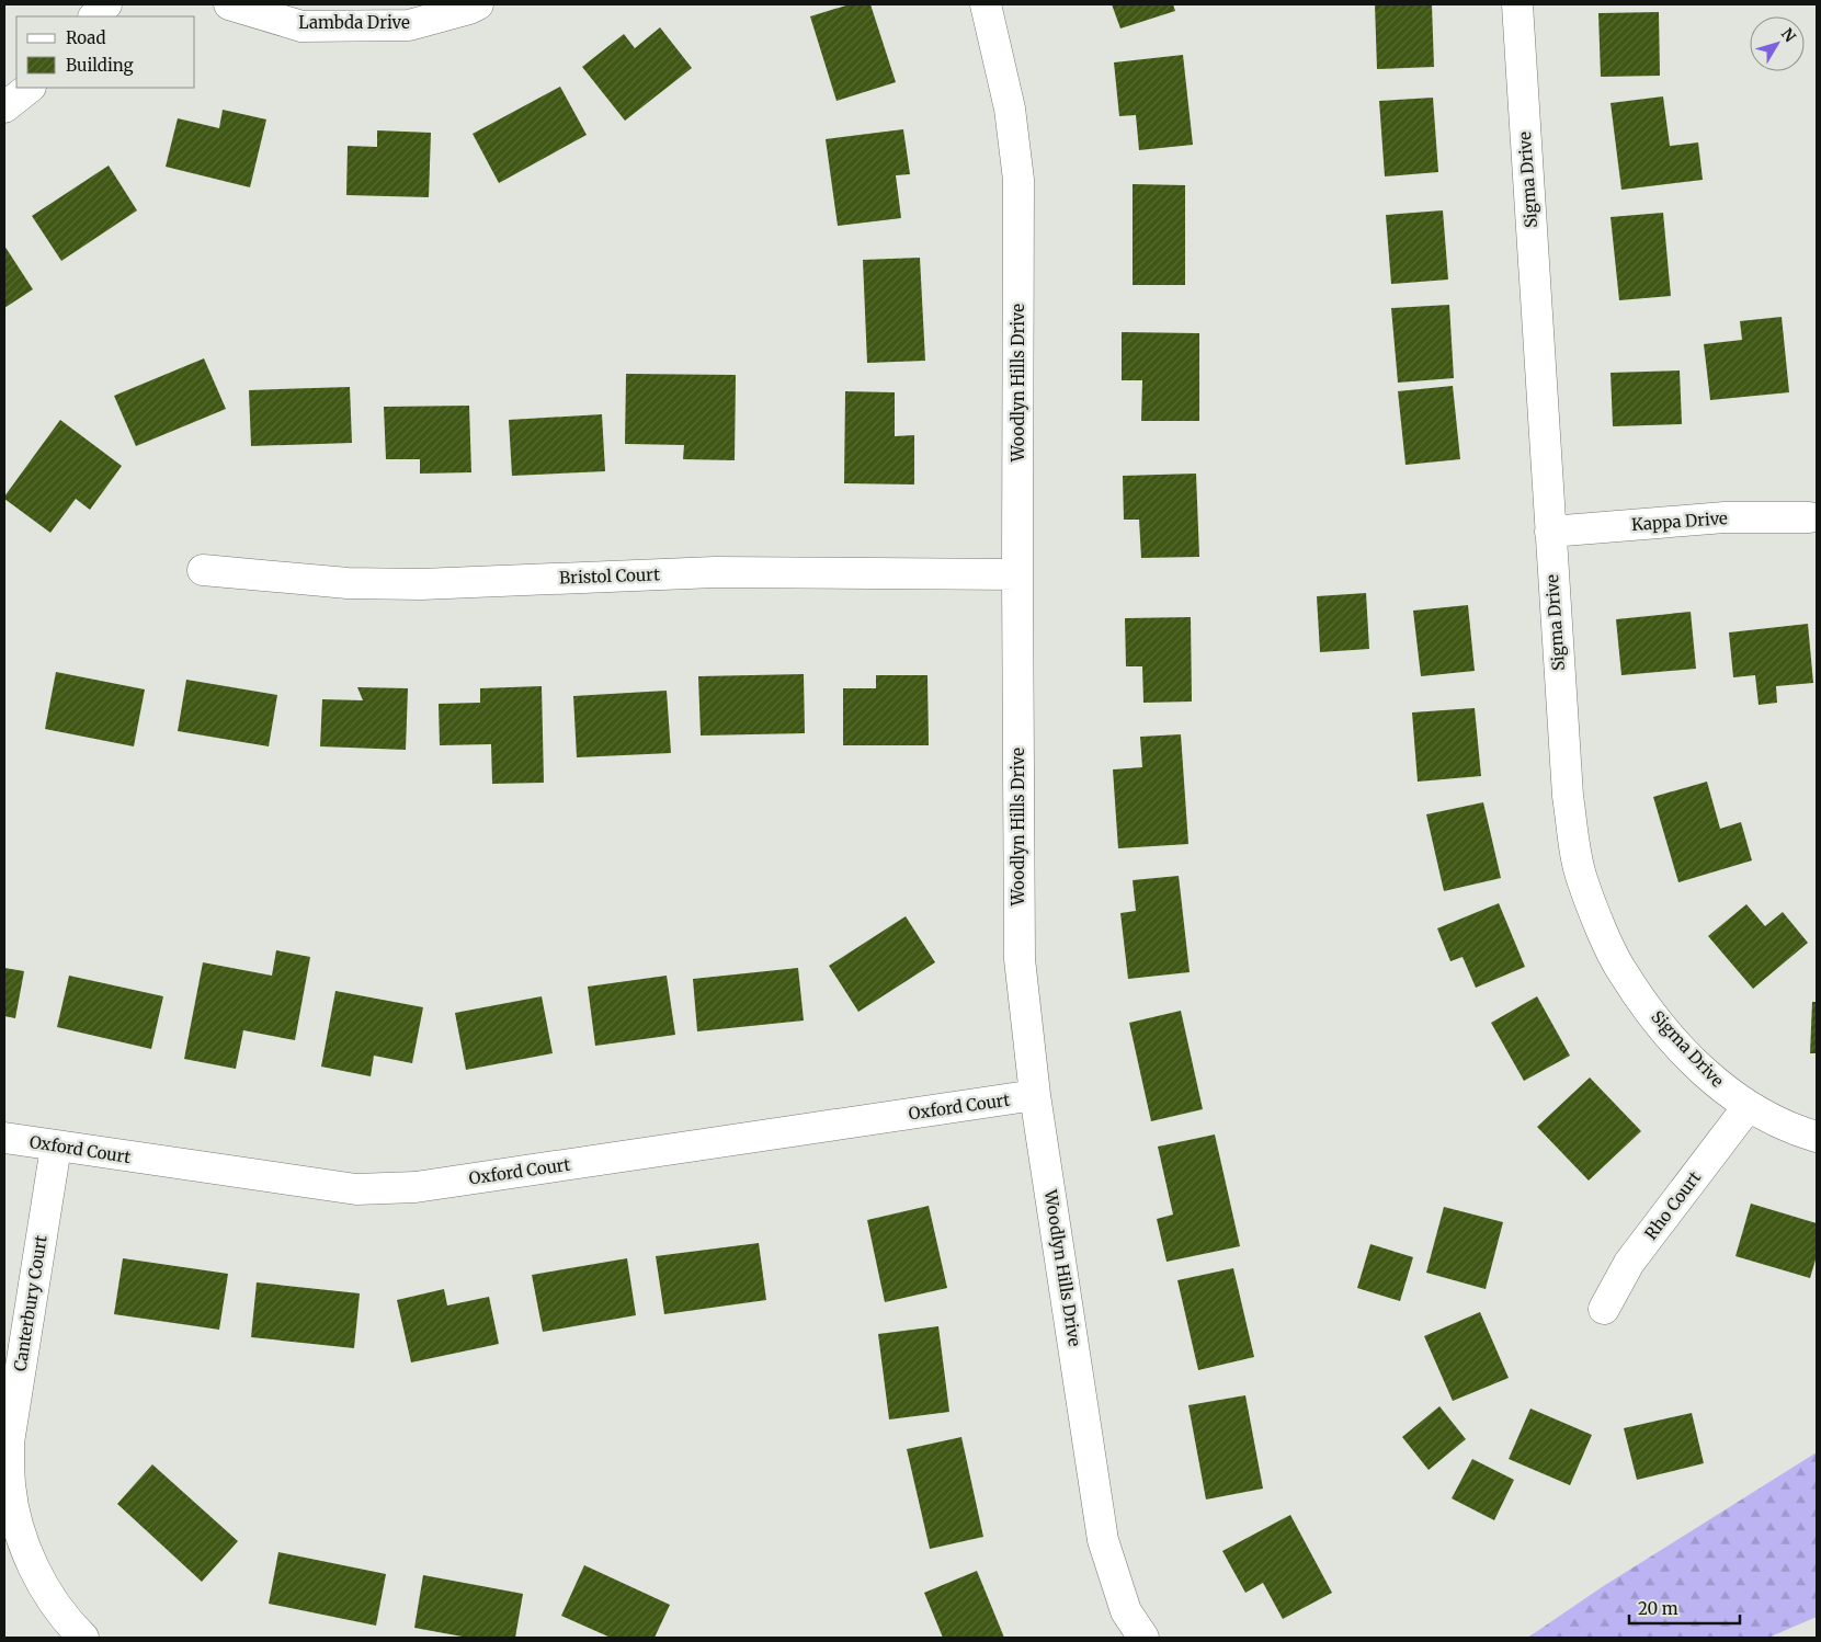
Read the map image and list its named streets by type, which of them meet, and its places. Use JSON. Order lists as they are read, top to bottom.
{
  "streets": {
    "street": [
      "Lambda Drive",
      "Sigma Drive",
      "Woodlyn Hills Drive",
      "Kappa Drive",
      "Bristol Court",
      "Oxford Court",
      "Rho Court",
      "Canterbury Court"
    ]
  },
  "crossings": [
    ["Sigma Drive", "Kappa Drive"],
    ["Sigma Drive", "Rho Court"],
    ["Woodlyn Hills Drive", "Bristol Court"],
    ["Woodlyn Hills Drive", "Oxford Court"],
    ["Oxford Court", "Canterbury Court"]
  ],
  "legend": ["Road", "Building"],
  "scale_bar": "20 m",
  "north": "top right"
}
